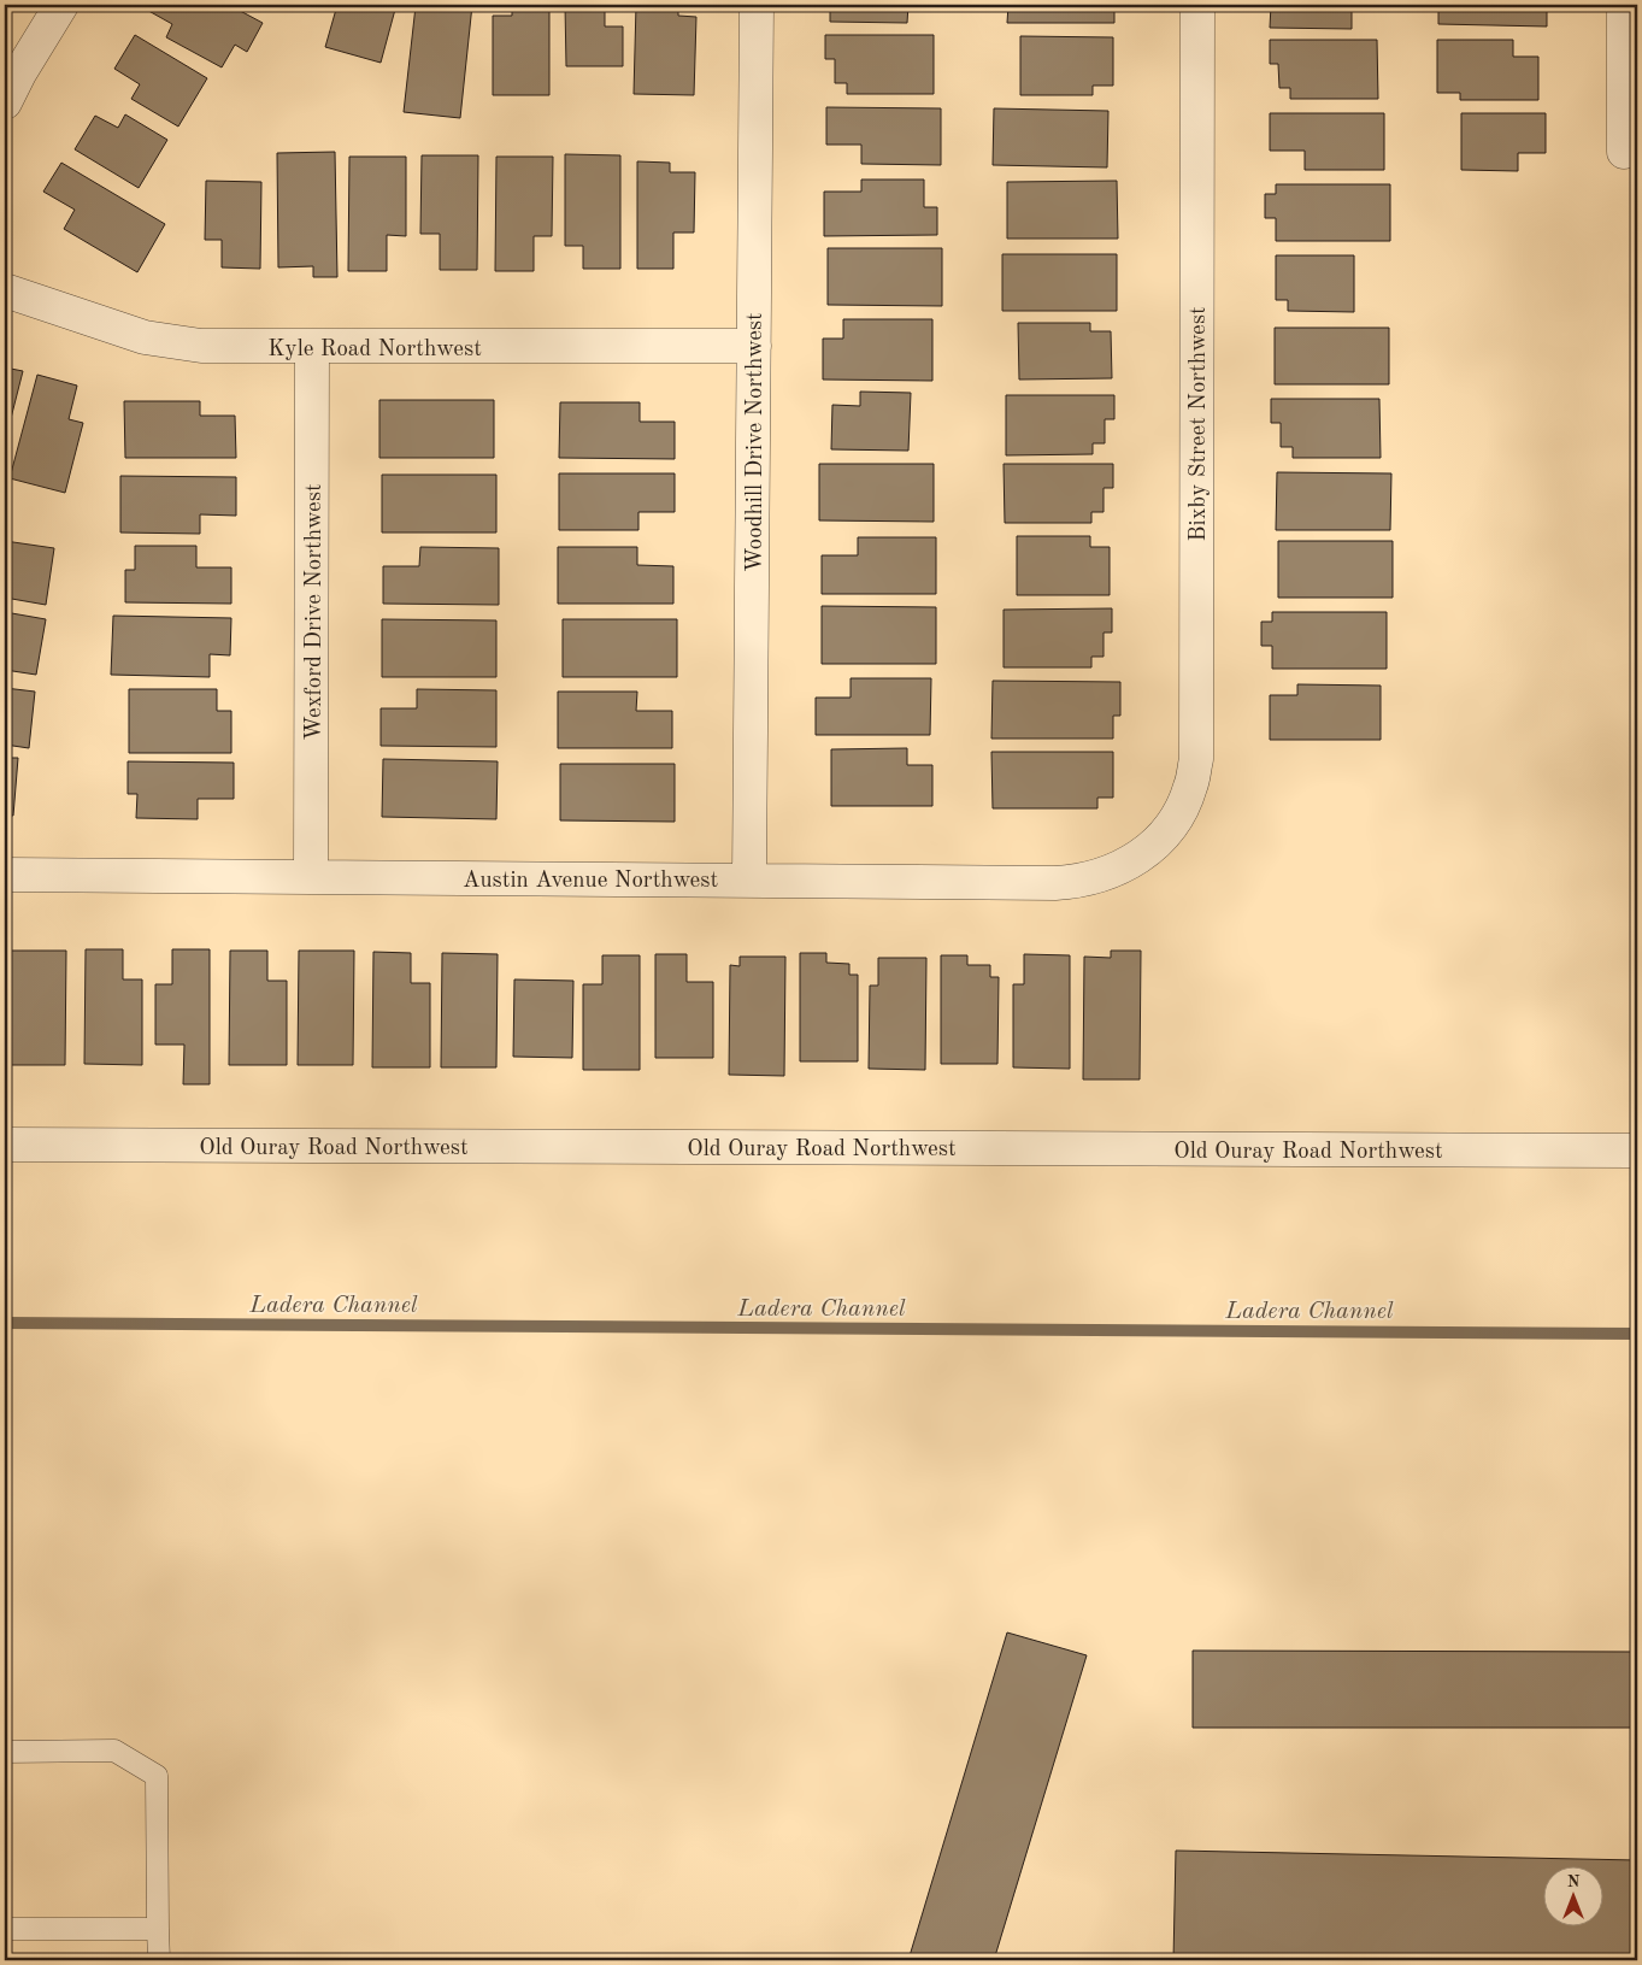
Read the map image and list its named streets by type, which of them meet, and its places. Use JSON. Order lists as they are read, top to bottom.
{
  "streets": {
    "street": [
      "Kyle Road Northwest",
      "Bixby Street Northwest",
      "Woodhill Drive Northwest",
      "Wexford Drive Northwest",
      "Austin Avenue Northwest",
      "Old Ouray Road Northwest"
    ]
  },
  "crossings": [
    ["Kyle Road Northwest", "Woodhill Drive Northwest"],
    ["Kyle Road Northwest", "Wexford Drive Northwest"],
    ["Bixby Street Northwest", "Austin Avenue Northwest"],
    ["Woodhill Drive Northwest", "Austin Avenue Northwest"],
    ["Wexford Drive Northwest", "Austin Avenue Northwest"]
  ],
  "water": ["Ladera Channel"],
  "north": "top"
}
